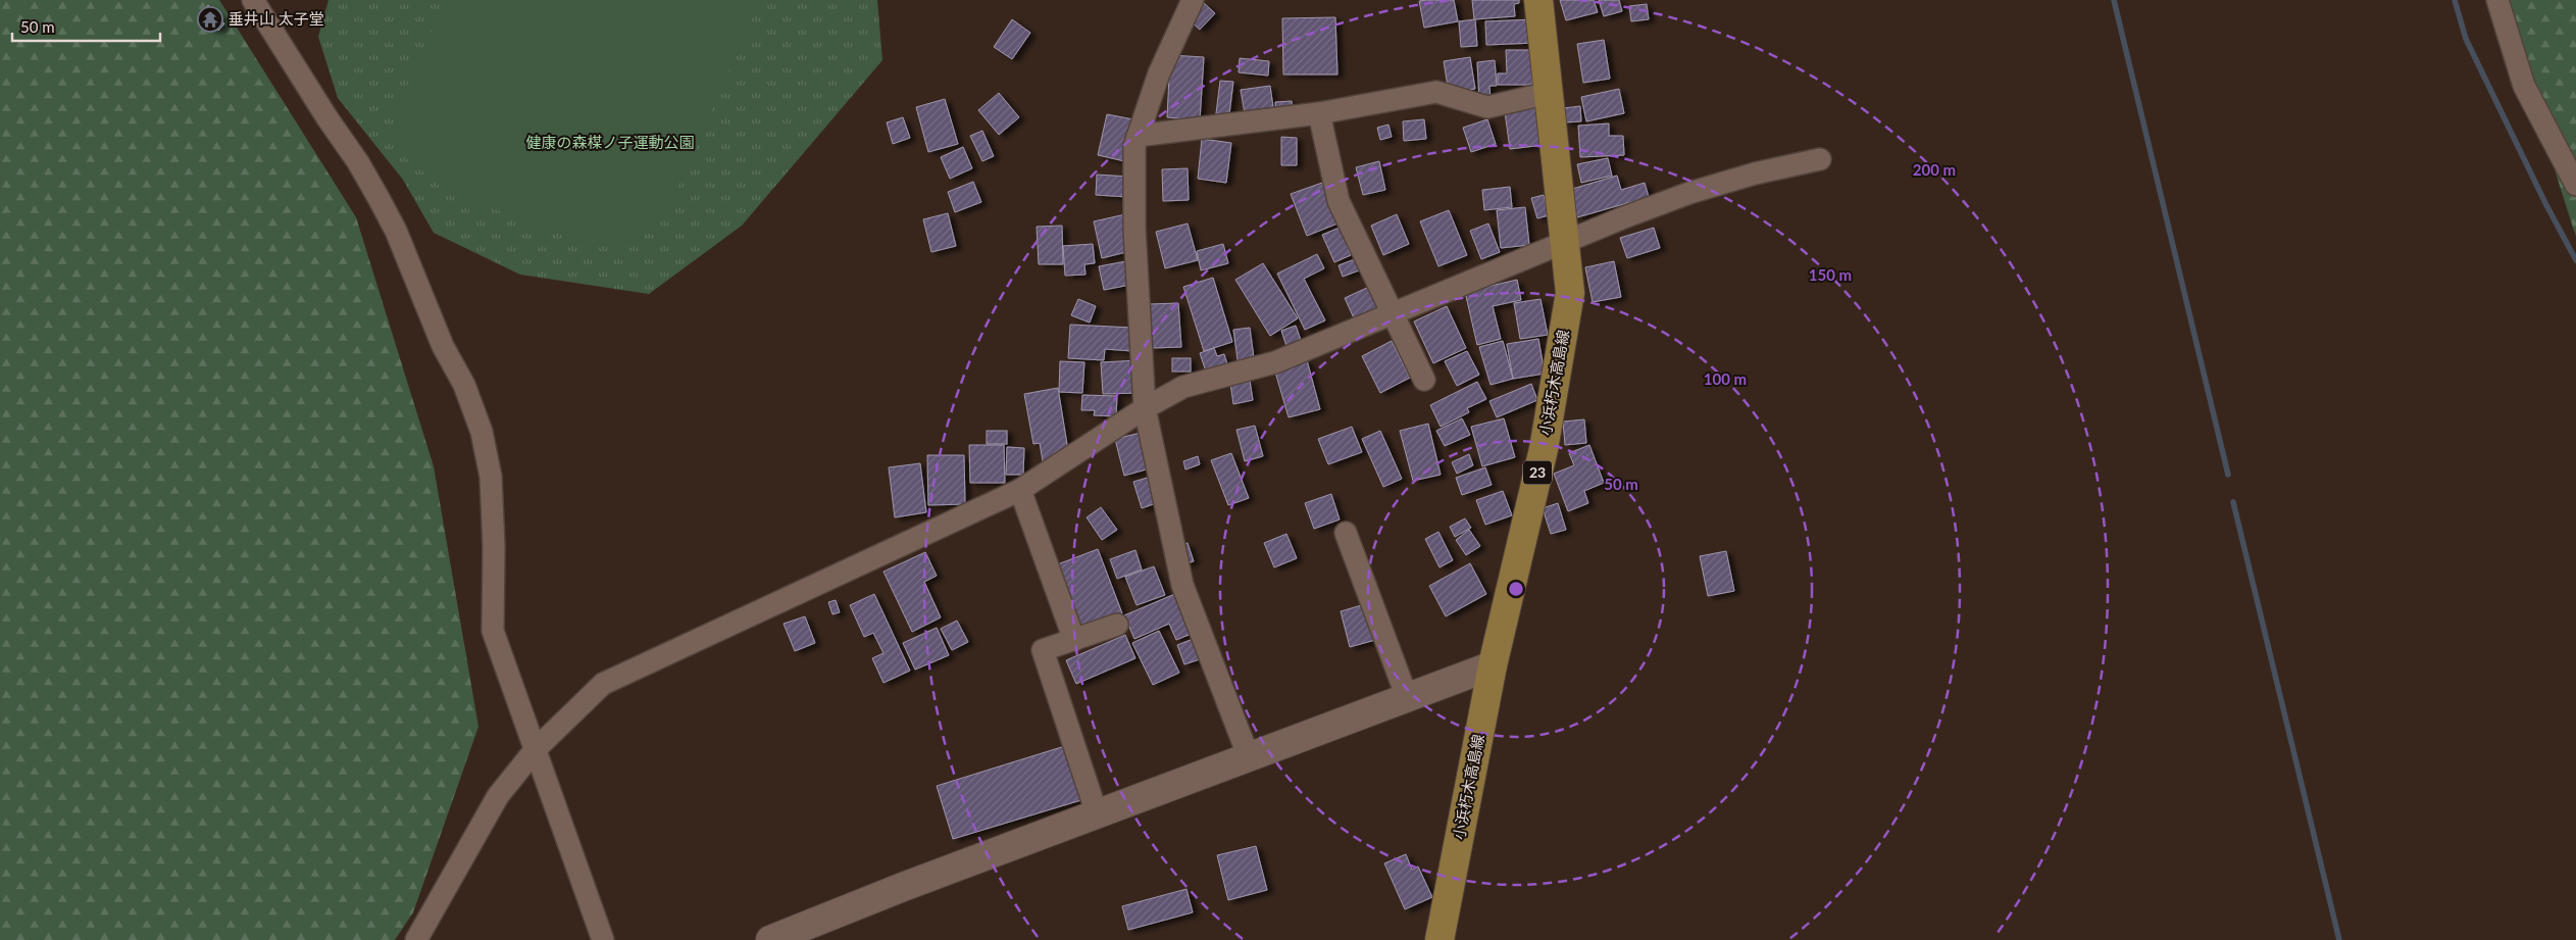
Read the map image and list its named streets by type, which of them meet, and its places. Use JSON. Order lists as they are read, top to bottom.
{
  "streets": {
    "main road": ["小浜朽木高島線", "23"]
  },
  "parks": ["健康の森楳ノ子運動公園"],
  "places": {
    "temple": ["垂井山 太子堂"]
  },
  "scale_bar": "50 m",
  "rings": [
    "200 m",
    "150 m",
    "100 m",
    "50 m"
  ]
}
